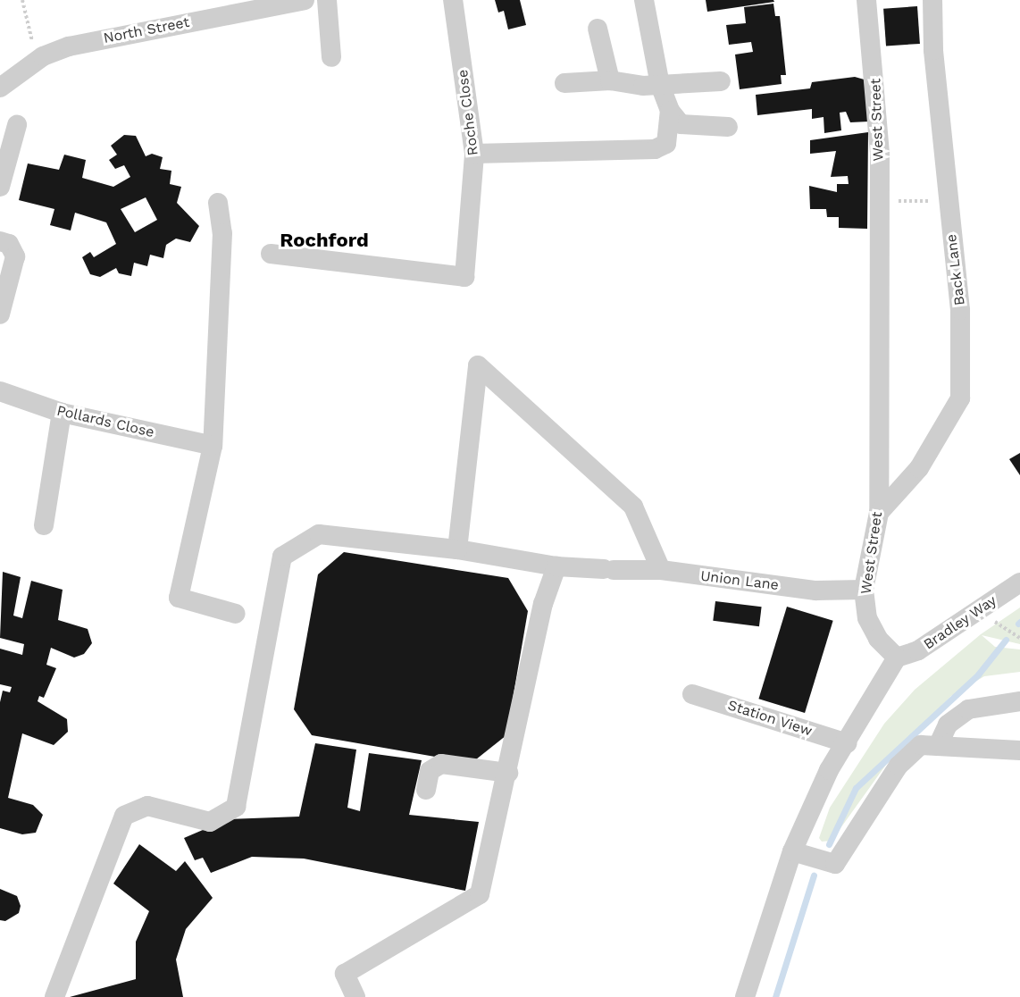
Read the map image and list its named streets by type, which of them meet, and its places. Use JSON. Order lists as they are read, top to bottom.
{
  "streets": {
    "street": [
      "North Street",
      "Roche Close",
      "West Street",
      "Back Lane",
      "Pollards Close",
      "Union Lane",
      "Bradley Way",
      "Station View"
    ]
  },
  "crossings": [
    ["West Street", "Back Lane"],
    ["West Street", "Union Lane"],
    ["West Street", "Bradley Way"]
  ],
  "districts": ["Rochford"]
}
